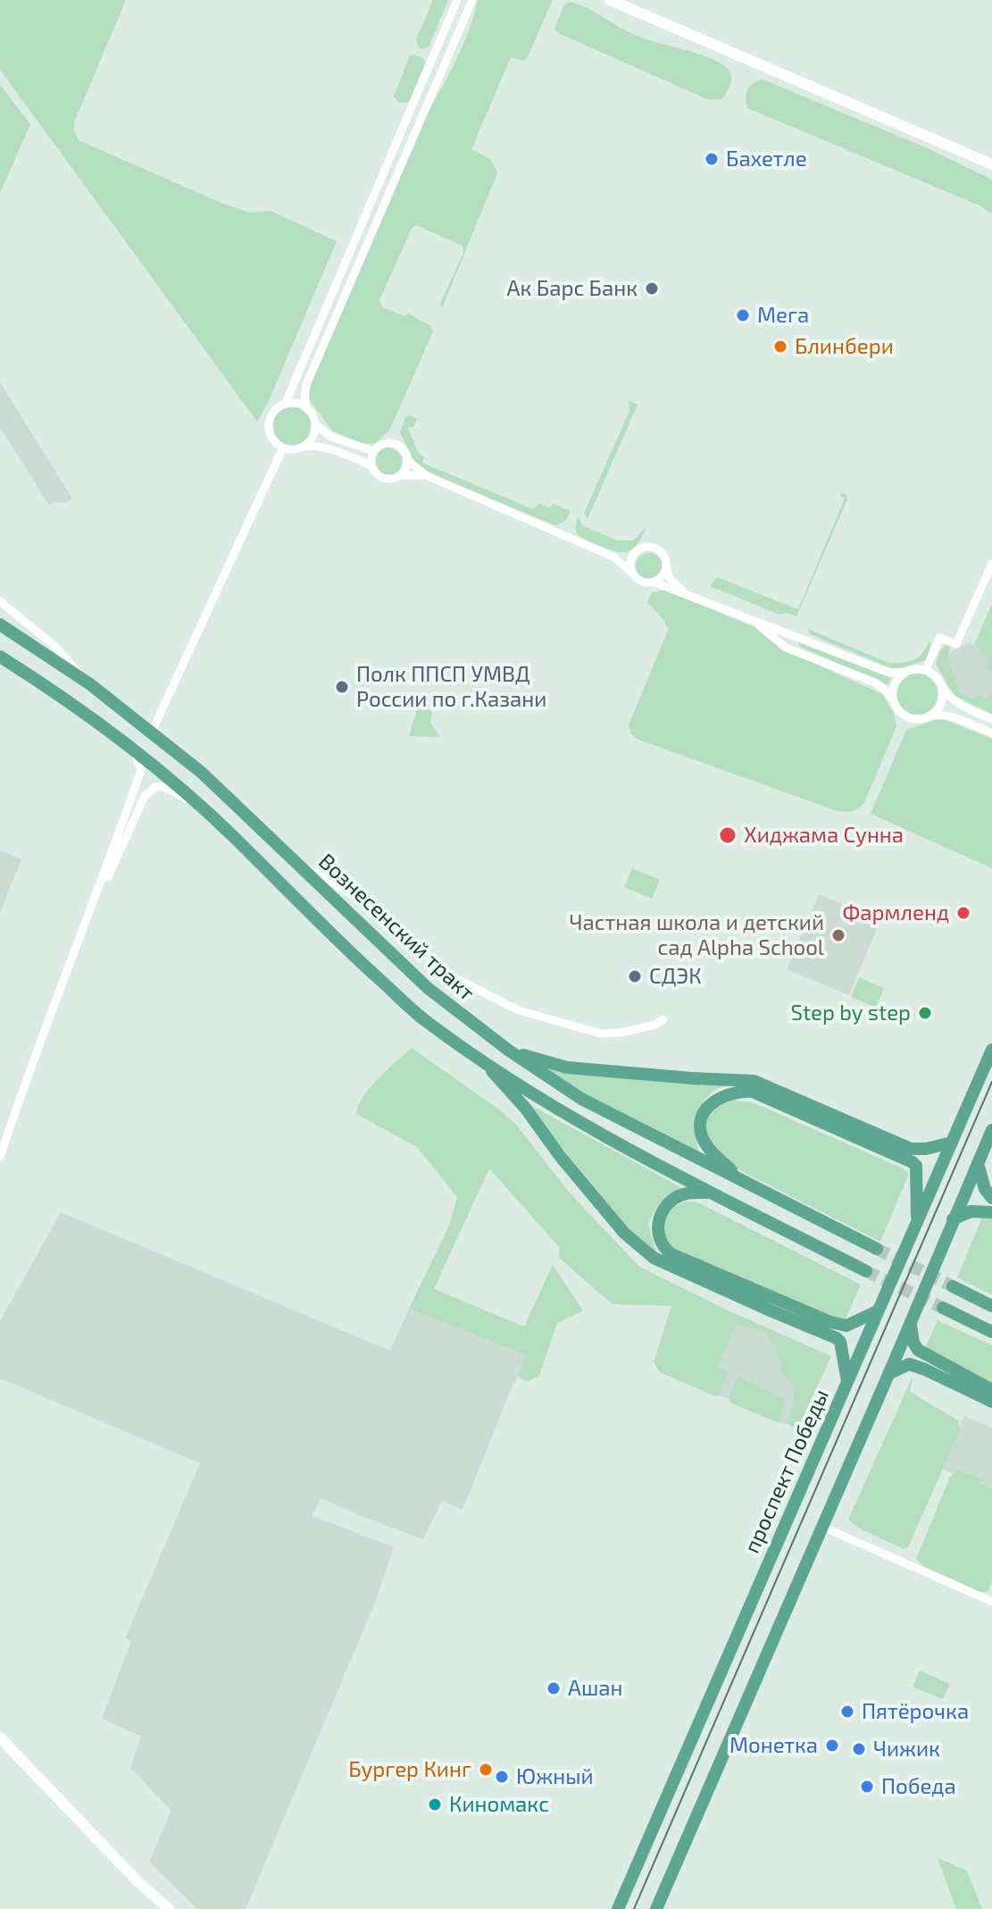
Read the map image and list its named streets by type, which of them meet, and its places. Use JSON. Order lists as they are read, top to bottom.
{
  "streets": {
    "main road": ["Вознесенский тракт", "проспект Победы"]
  },
  "places": [
    "Бахетле",
    "Ак Барс Банк",
    "Мега",
    "Блинбери",
    "Полк ППСП УМВД России по г.Казани",
    "Хиджама Сунна",
    "Фармленд",
    "Частная школа и детский сад Alpha School",
    "СДЭК",
    "Step by step",
    "Ашан",
    "Пятёрочка",
    "Монетка",
    "Чижик",
    "Бургер Кинг",
    "Южный",
    "Победа",
    "Киномакс"
  ]
}
